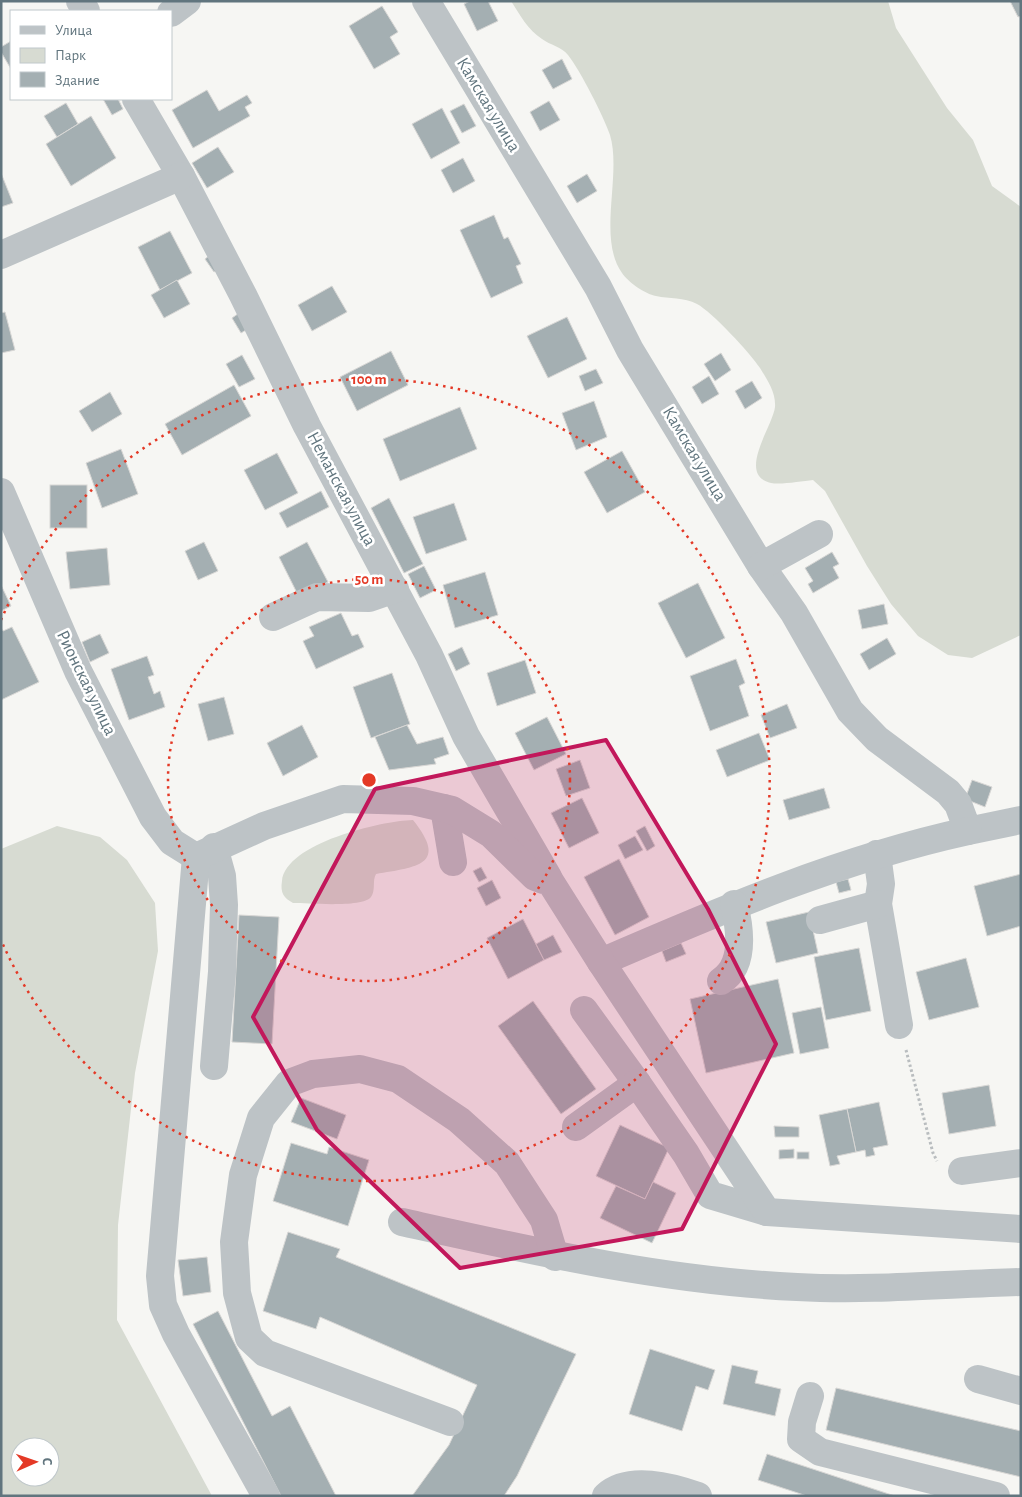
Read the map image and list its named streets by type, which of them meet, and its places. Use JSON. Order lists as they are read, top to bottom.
{
  "streets": {
    "lane": ["Камская улица", "Неманская улица", "Рионская улица"]
  },
  "legend": ["Улица", "Парк", "Здание"],
  "north": "right",
  "rings": ["100 m", "50 m"]
}
